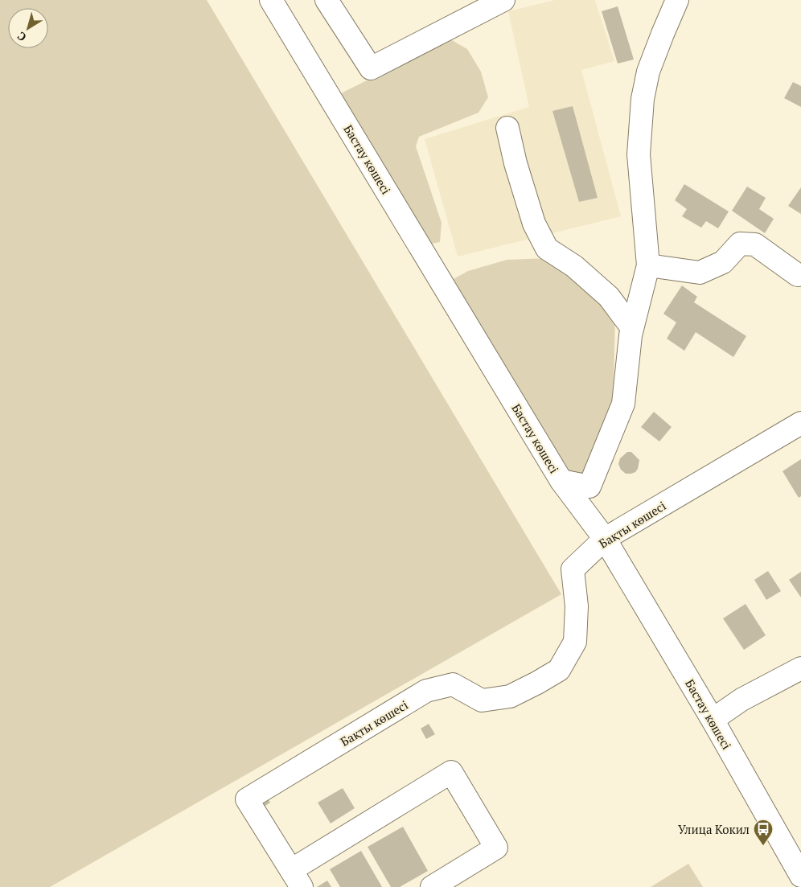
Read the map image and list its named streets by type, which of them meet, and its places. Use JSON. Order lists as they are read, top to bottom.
{
  "streets": {
    "street": ["Бастау көшесі", "Бақты көшесі"]
  },
  "crossings": [
    ["Бастау көшесі", "Бақты көшесі"]
  ],
  "places": {
    "bus stop": ["Улица Кокил"]
  },
  "north": "bottom left"
}
